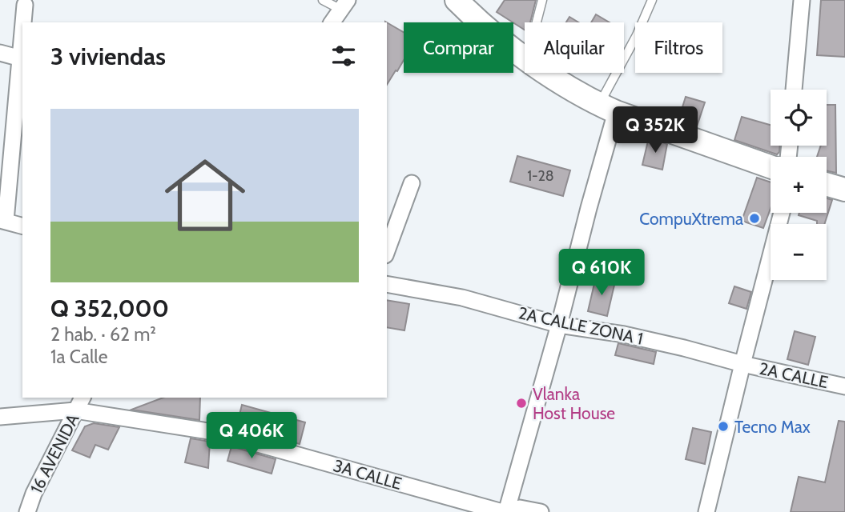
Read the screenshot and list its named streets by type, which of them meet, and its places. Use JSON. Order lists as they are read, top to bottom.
{
  "streets": {
    "street": [
      "2A CALLE ZONA 1",
      "2A CALLE",
      "16 AVENIDA",
      "3A CALLE"
    ]
  },
  "crossings": [
    ["2A CALLE ZONA 1", "2A CALLE"],
    ["16 AVENIDA", "3A CALLE"]
  ],
  "places": ["CompuXtrema", "Vlanka Host House", "Tecno Max"],
  "house_numbers": ["1-28"],
  "page": {
    "chip": ["Comprar", "Alquilar", "Filtros"],
    "heading": "3 viviendas",
    "map_buttons": ["+", "−"],
    "list": [
      {
        "name": "Q 352,000",
        "note": "2 hab. · 62 m² · 1a Calle"
      }
    ],
    "price": ["Q 352K", "Q 610K", "Q 406K"]
  }
}
